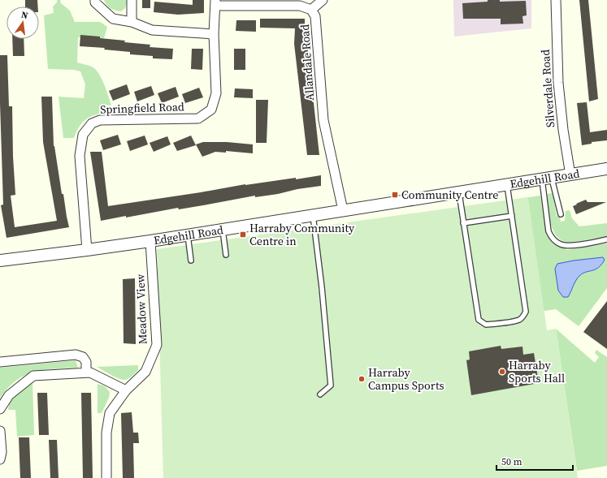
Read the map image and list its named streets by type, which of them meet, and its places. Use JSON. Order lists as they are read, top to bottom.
{
  "streets": {
    "street": [
      "Allandale Road",
      "Silverdale Road",
      "Springfield Road",
      "Edgehill Road",
      "Meadow View"
    ]
  },
  "crossings": [
    ["Allandale Road", "Springfield Road"],
    ["Allandale Road", "Edgehill Road"],
    ["Silverdale Road", "Edgehill Road"],
    ["Springfield Road", "Edgehill Road"],
    ["Edgehill Road", "Meadow View"]
  ],
  "places": {
    "transit": ["Community Centre", "Harraby Community Centre in"],
    "other": ["Harraby Sports Hall", "Harraby Campus Sports"]
  },
  "scale_bar": "50 m",
  "north": "top"
}
